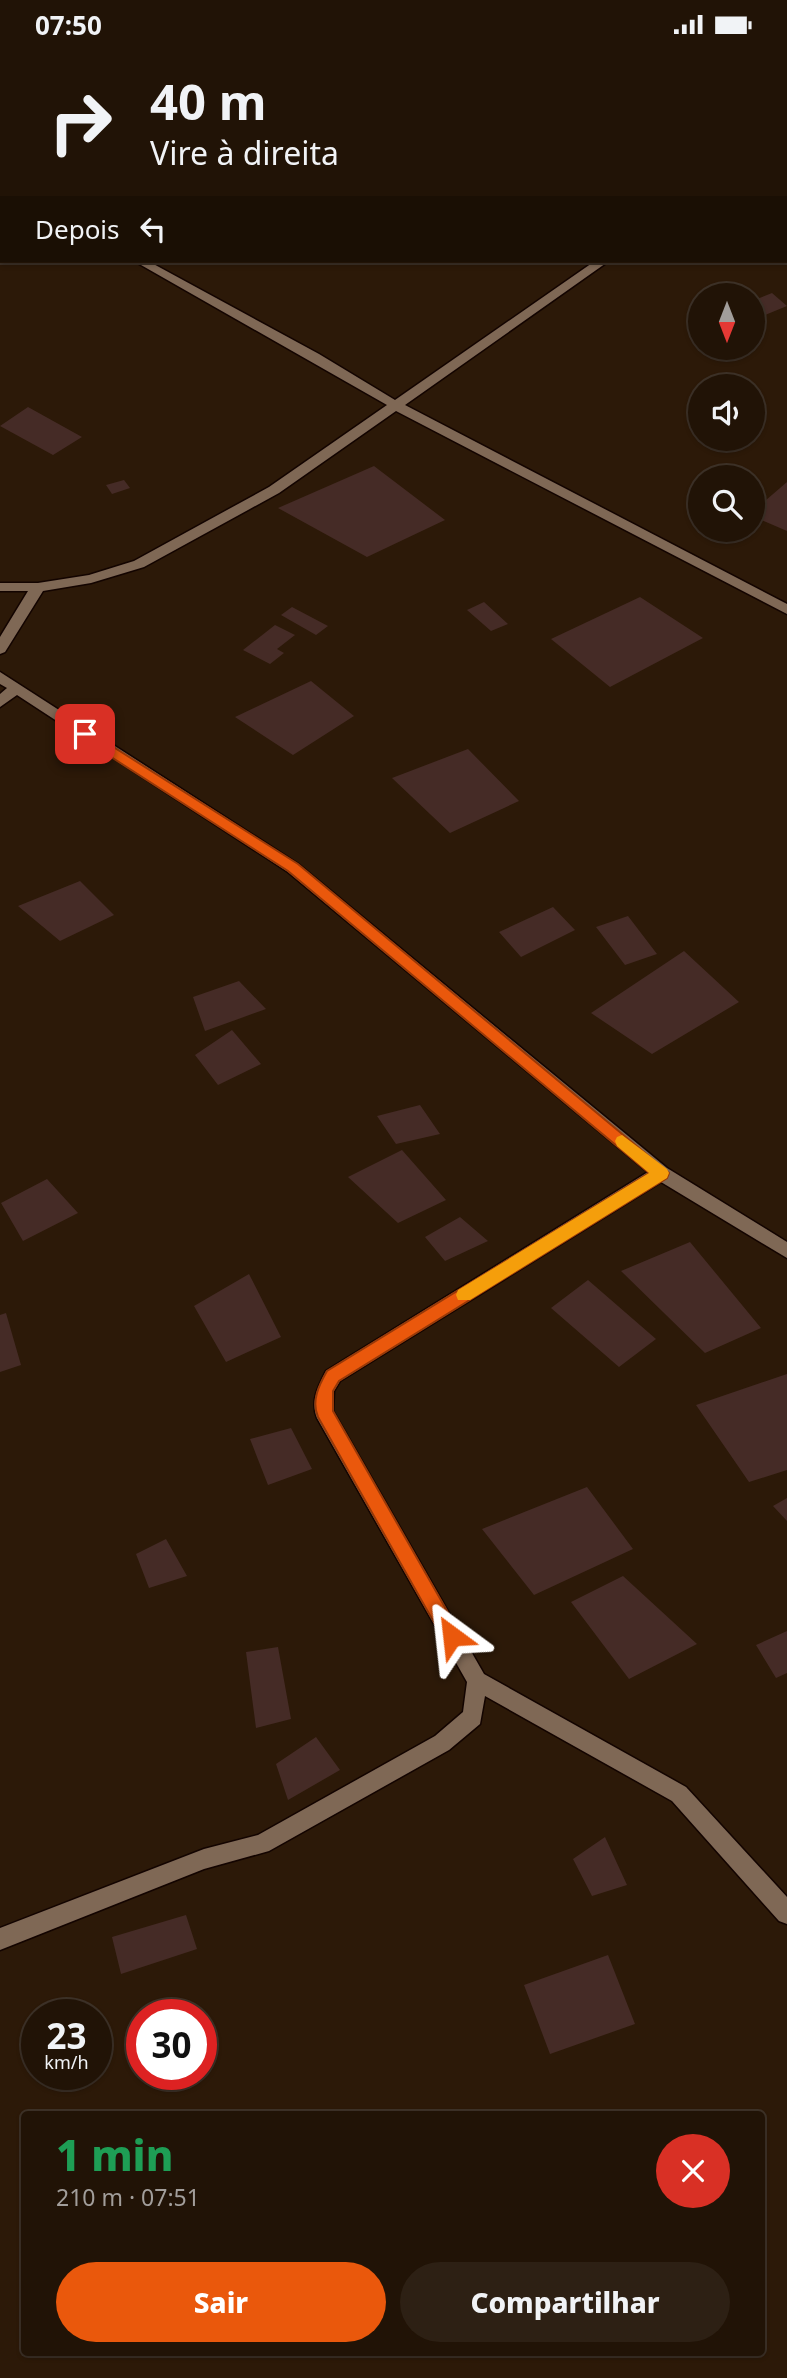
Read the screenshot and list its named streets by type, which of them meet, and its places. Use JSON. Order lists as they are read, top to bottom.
{
  "north": "bottom",
  "page": {
    "status": "07:50",
    "turn": ["40 m", "Vire à direita"],
    "then": "Depois",
    "speed": "23 km/h",
    "limit": "30",
    "heading": ["1 min", "210 m · 07:51"],
    "buttons": ["Sair", "Compartilhar"]
  }
}
